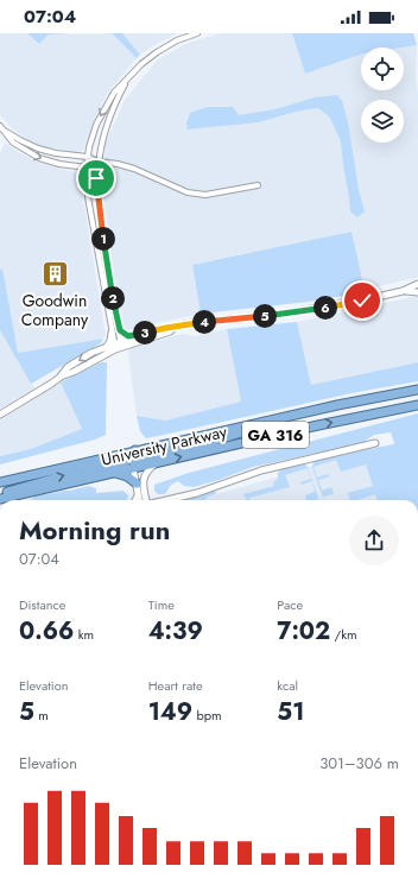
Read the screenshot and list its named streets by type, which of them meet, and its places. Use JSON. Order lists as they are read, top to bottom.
{
  "streets": {
    "highway": ["GA 316", "University Parkway"]
  },
  "places": {
    "building": ["Goodwin Company"]
  },
  "page": {
    "status": "07:04",
    "pins": [
      "1",
      "2",
      "6",
      "5",
      "4",
      "3"
    ],
    "heading": ["Morning run", "07:04"],
    "stats": [
      ["Distance", "0.66 km"],
      ["Time", "4:39"],
      ["Pace", "7:02 /km"],
      ["Elevation", "5 m"],
      ["Heart rate", "149 bpm"],
      ["kcal", "51"]
    ],
    "chart": ["Elevation", "301–306 m"]
  }
}
